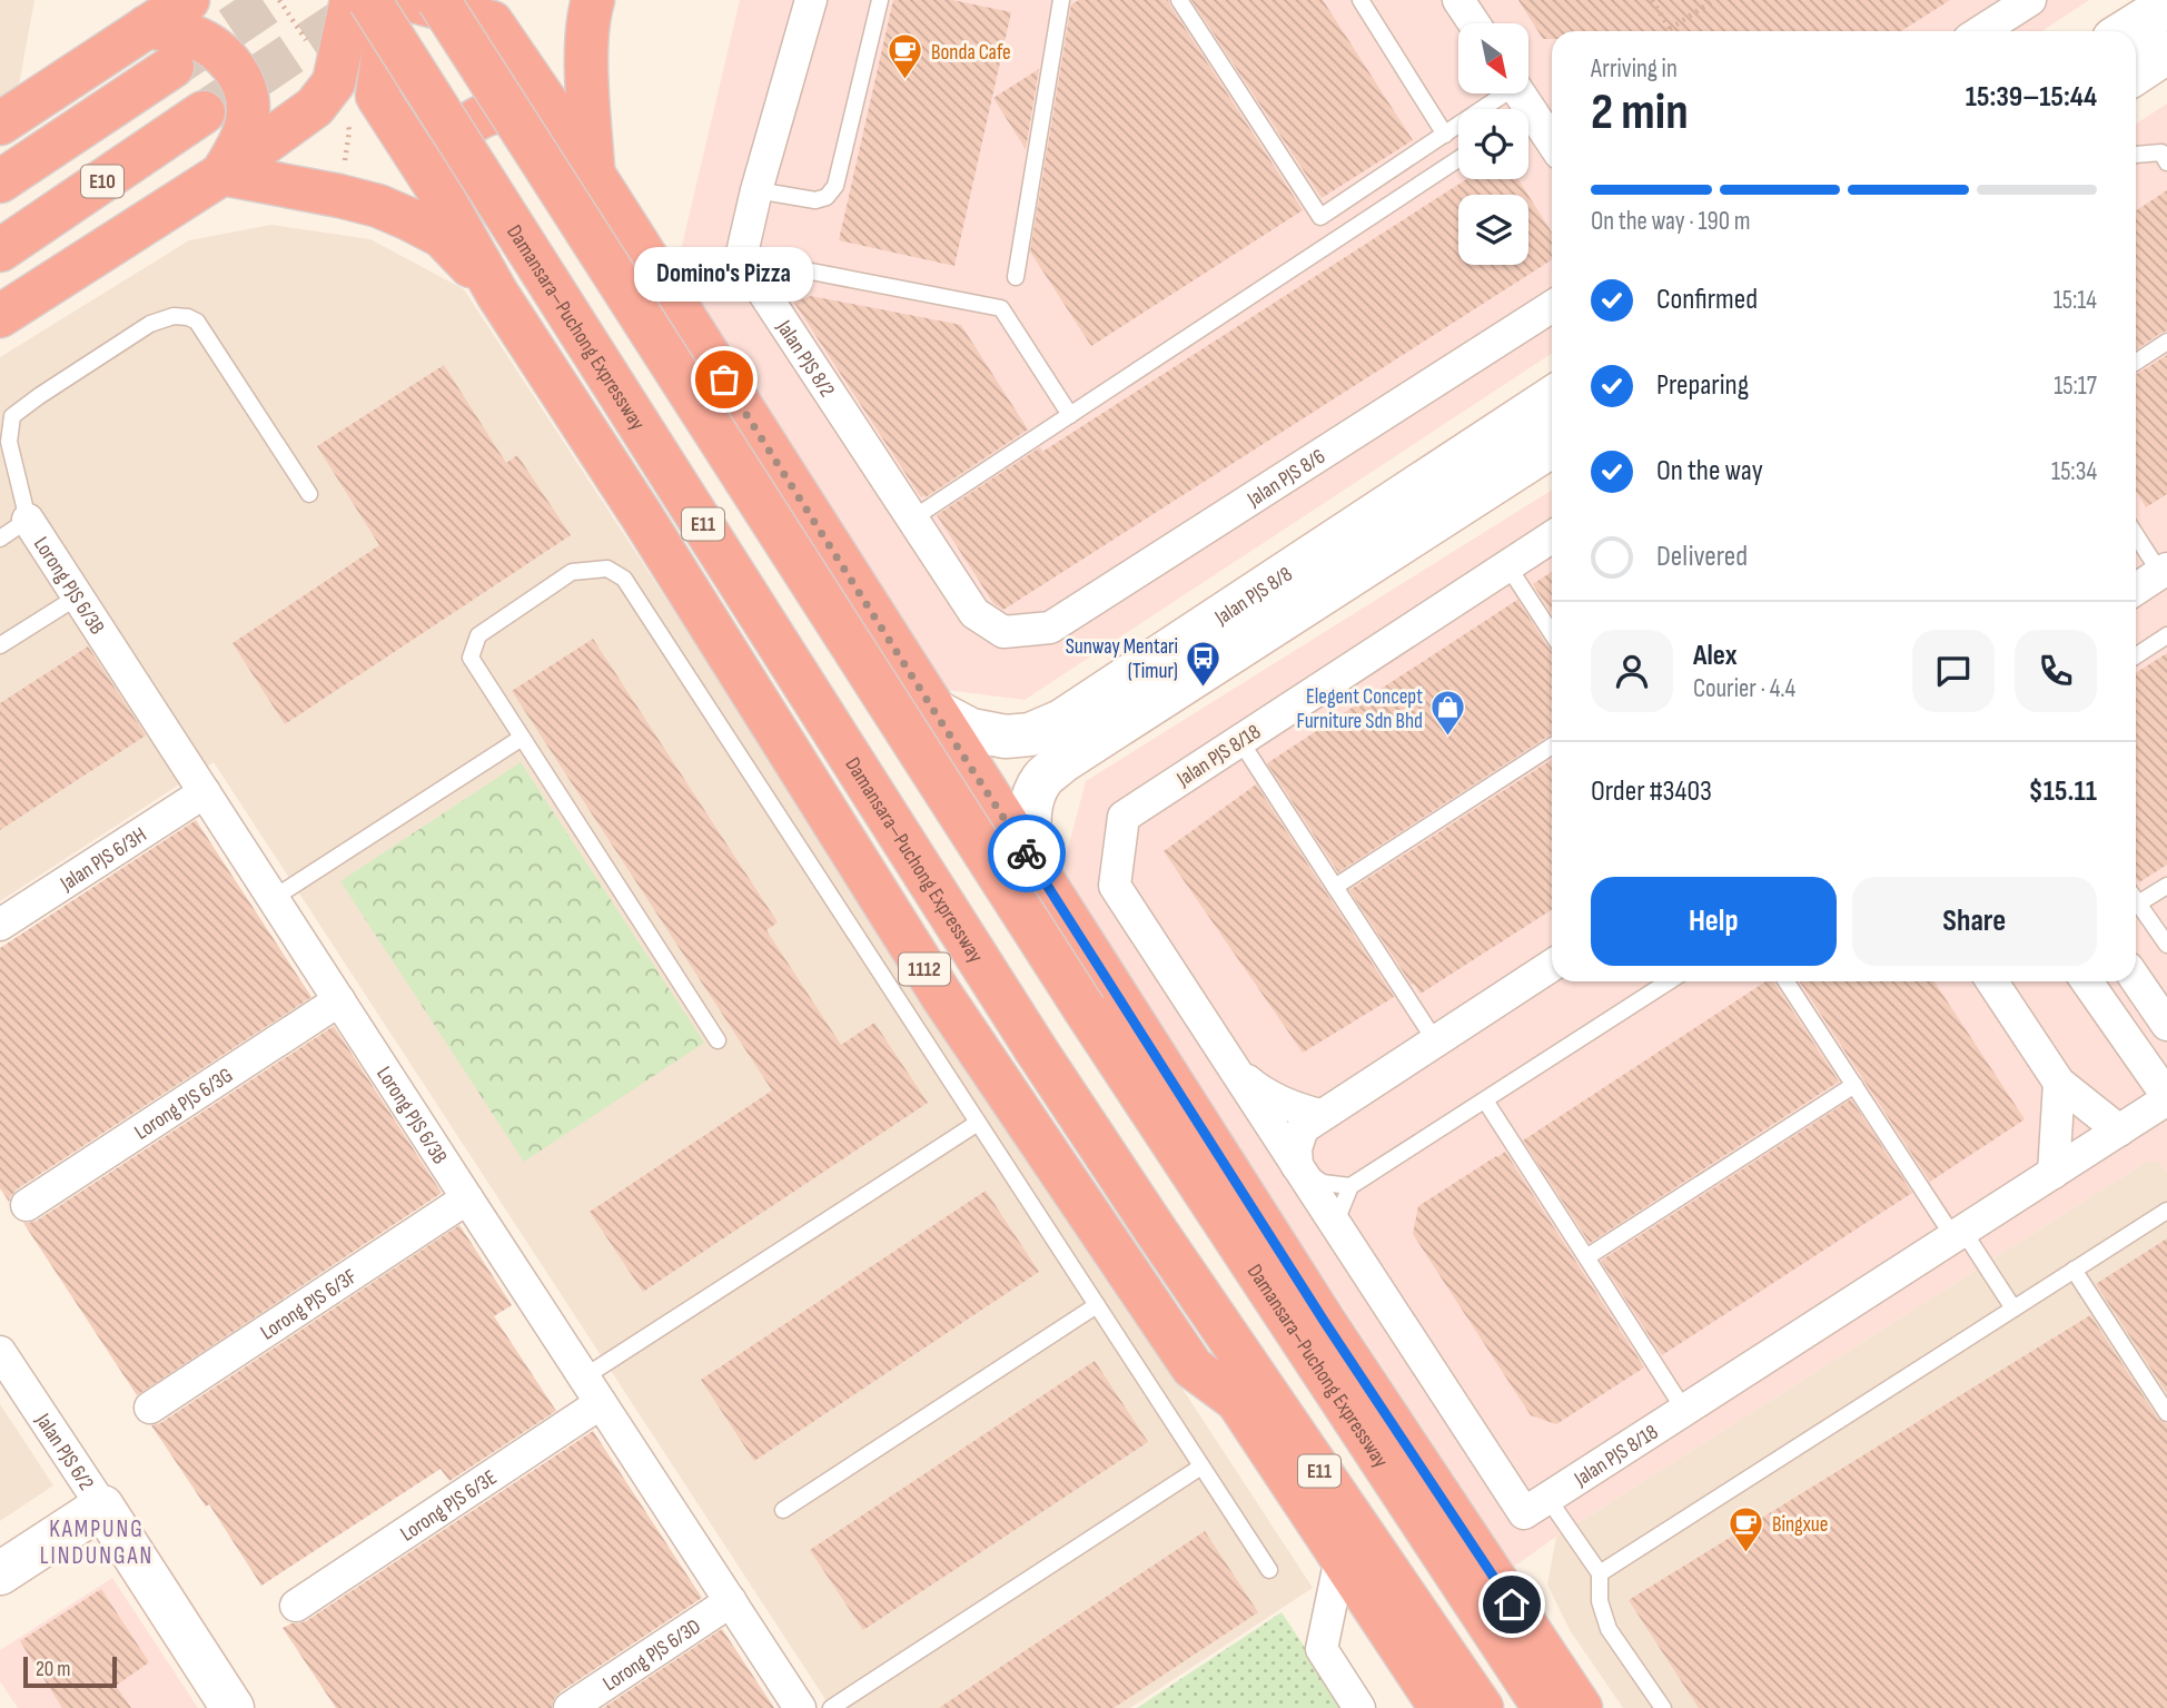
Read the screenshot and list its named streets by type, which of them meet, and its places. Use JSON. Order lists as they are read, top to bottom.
{
  "streets": {
    "highway": [
      "E10",
      "Damansara–Puchong Expressway",
      "E11",
      "1112"
    ],
    "street": [
      "Jalan PJS 8/2",
      "Jalan PJS 8/6",
      "Lorong PJS 6/3B",
      "Jalan PJS 8/8",
      "Jalan PJS 8/18",
      "Jalan PJS 6/3H",
      "Lorong PJS 6/3G",
      "Lorong PJS 6/3F",
      "Jalan PJS 6/2",
      "Lorong PJS 6/3E",
      "Lorong PJS 6/3D"
    ]
  },
  "crossings": [
    ["Jalan PJS 8/2", "Jalan PJS 8/6"],
    ["Lorong PJS 6/3B", "Jalan PJS 6/3H"],
    ["Lorong PJS 6/3B", "Lorong PJS 6/3G"],
    ["Lorong PJS 6/3B", "Lorong PJS 6/3F"],
    ["Lorong PJS 6/3B", "Lorong PJS 6/3E"],
    ["Lorong PJS 6/3B", "Lorong PJS 6/3D"]
  ],
  "districts": ["KAMPUNG LINDUNGAN"],
  "places": {
    "cafe": ["Bonda Cafe", "Bingxue"],
    "other": ["Domino's Pizza"],
    "bus stop": ["Sunway Mentari (Timur)"],
    "shop": ["Elegent Concept Furniture Sdn Bhd"]
  },
  "scale_bar": "20 m",
  "north": "bottom right",
  "page": {
    "heading": ["2 min", "Arriving in", "15:39–15:44"],
    "panel": [
      "Alex",
      "Courier · 4.4",
      "Order #3403",
      "$15.11"
    ],
    "bar": "On the way · 190 m",
    "bubble": "Domino's Pizza",
    "list": [
      ["Confirmed", "15:14"],
      ["Preparing", "15:17"],
      ["On the way", "15:34"],
      "Delivered"
    ],
    "buttons": ["Help", "Share"],
    "scale": "20 m"
  }
}
